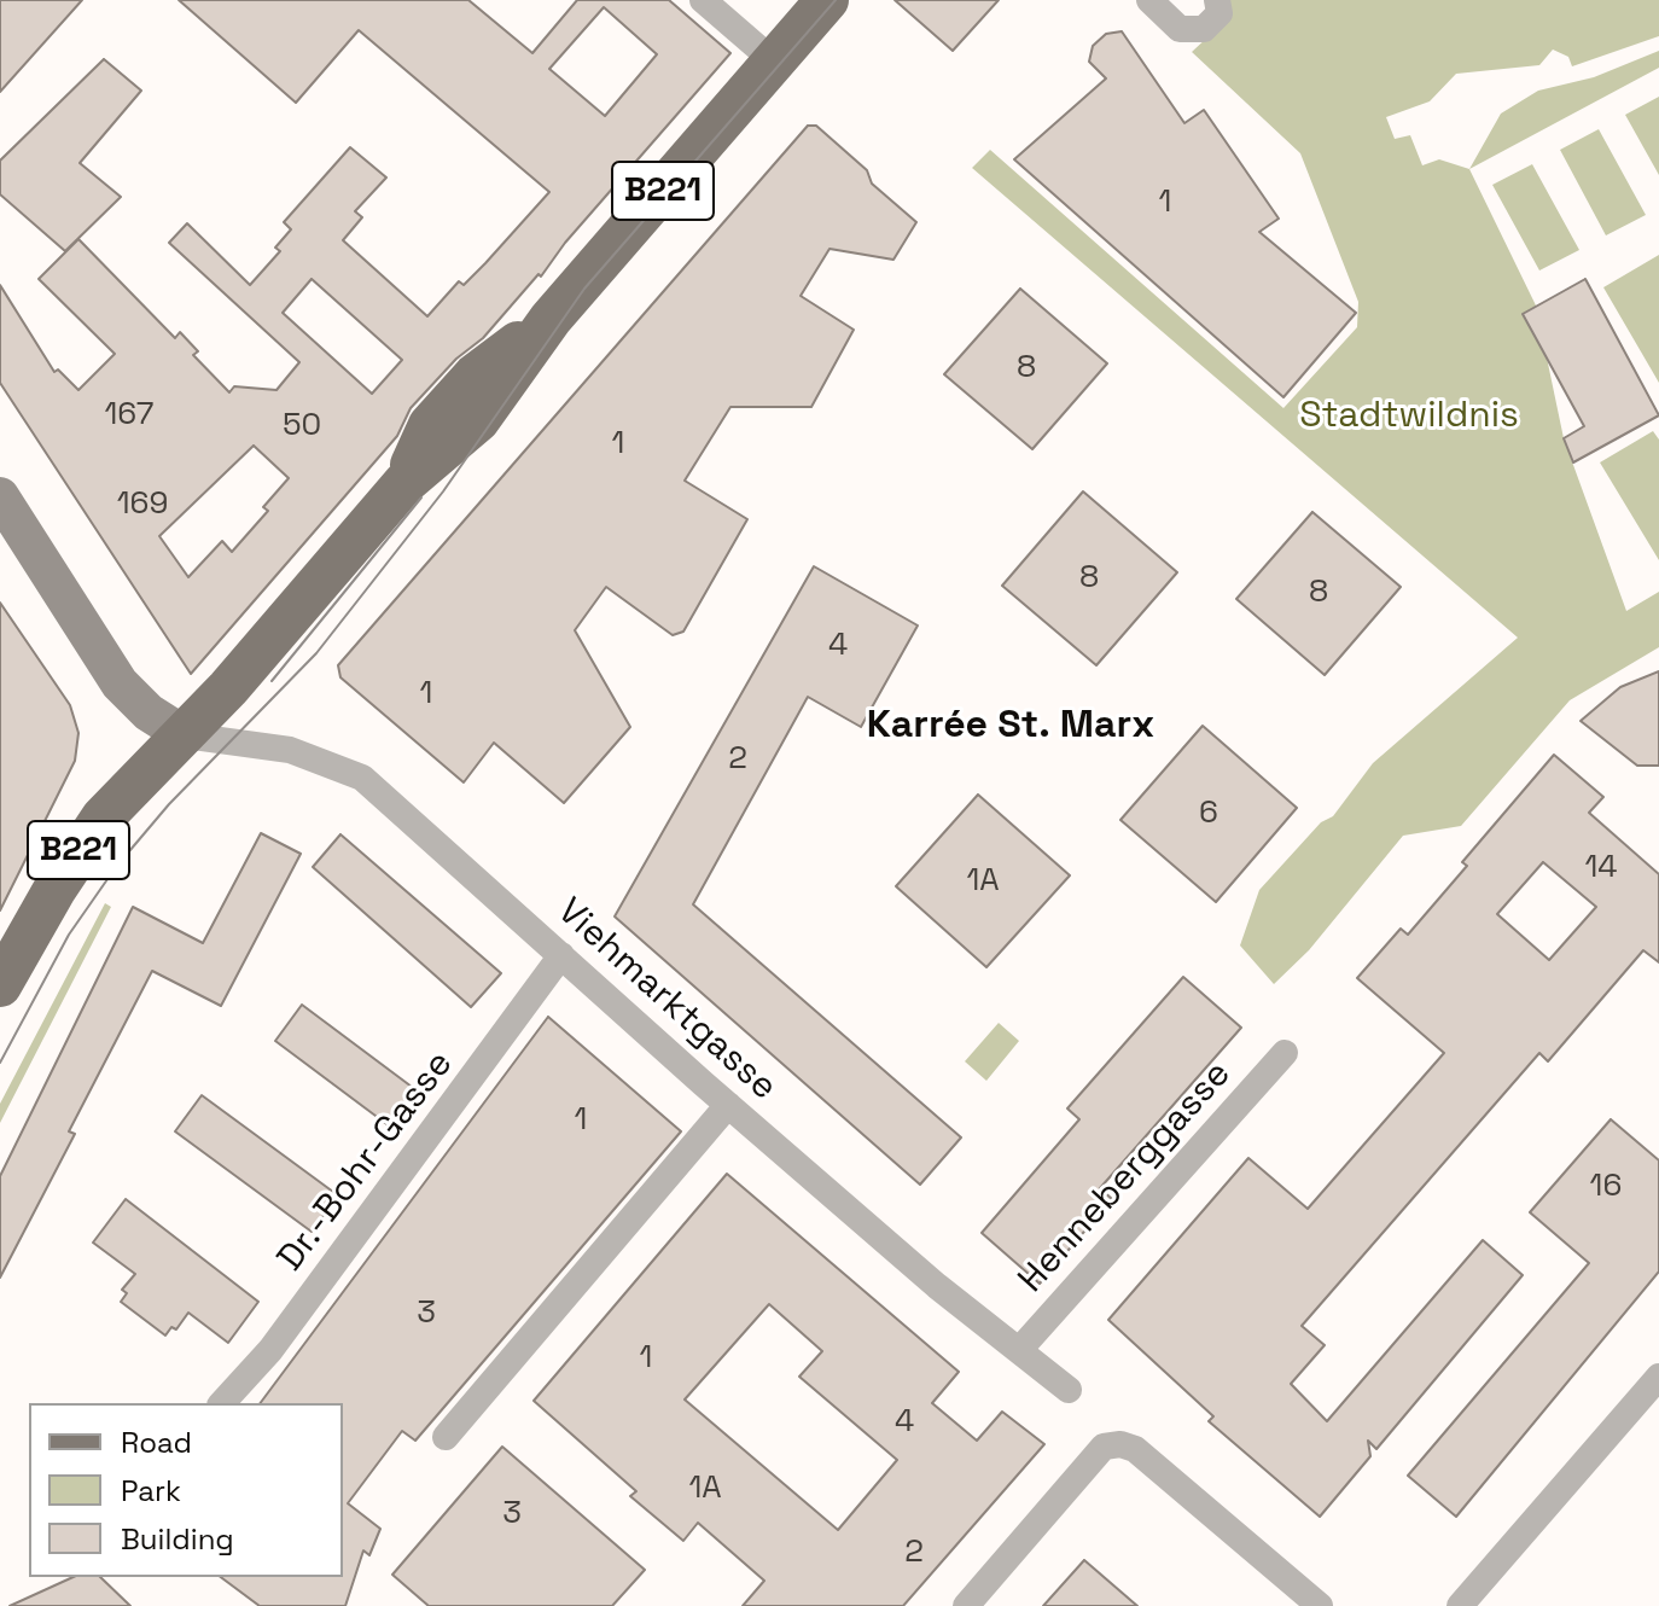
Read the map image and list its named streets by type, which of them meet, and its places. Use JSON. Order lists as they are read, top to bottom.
{
  "streets": {
    "main road": ["B221"],
    "street": ["Viehmarktgasse", "Dr.-Bohr-Gasse", "Henneberggasse"]
  },
  "crossings": [
    ["B221", "Viehmarktgasse"],
    ["Viehmarktgasse", "Dr.-Bohr-Gasse"],
    ["Viehmarktgasse", "Henneberggasse"]
  ],
  "districts": ["Karrée St. Marx"],
  "parks": ["Stadtwildnis"],
  "house_numbers": [
    "1",
    "8",
    "167",
    "50",
    "1",
    "169",
    "8",
    "8",
    "4",
    "1",
    "2",
    "6",
    "14",
    "1A",
    "1",
    "16",
    "3",
    "1",
    "4",
    "1A",
    "3",
    "2"
  ],
  "legend": ["Road", "Park", "Building"]
}
